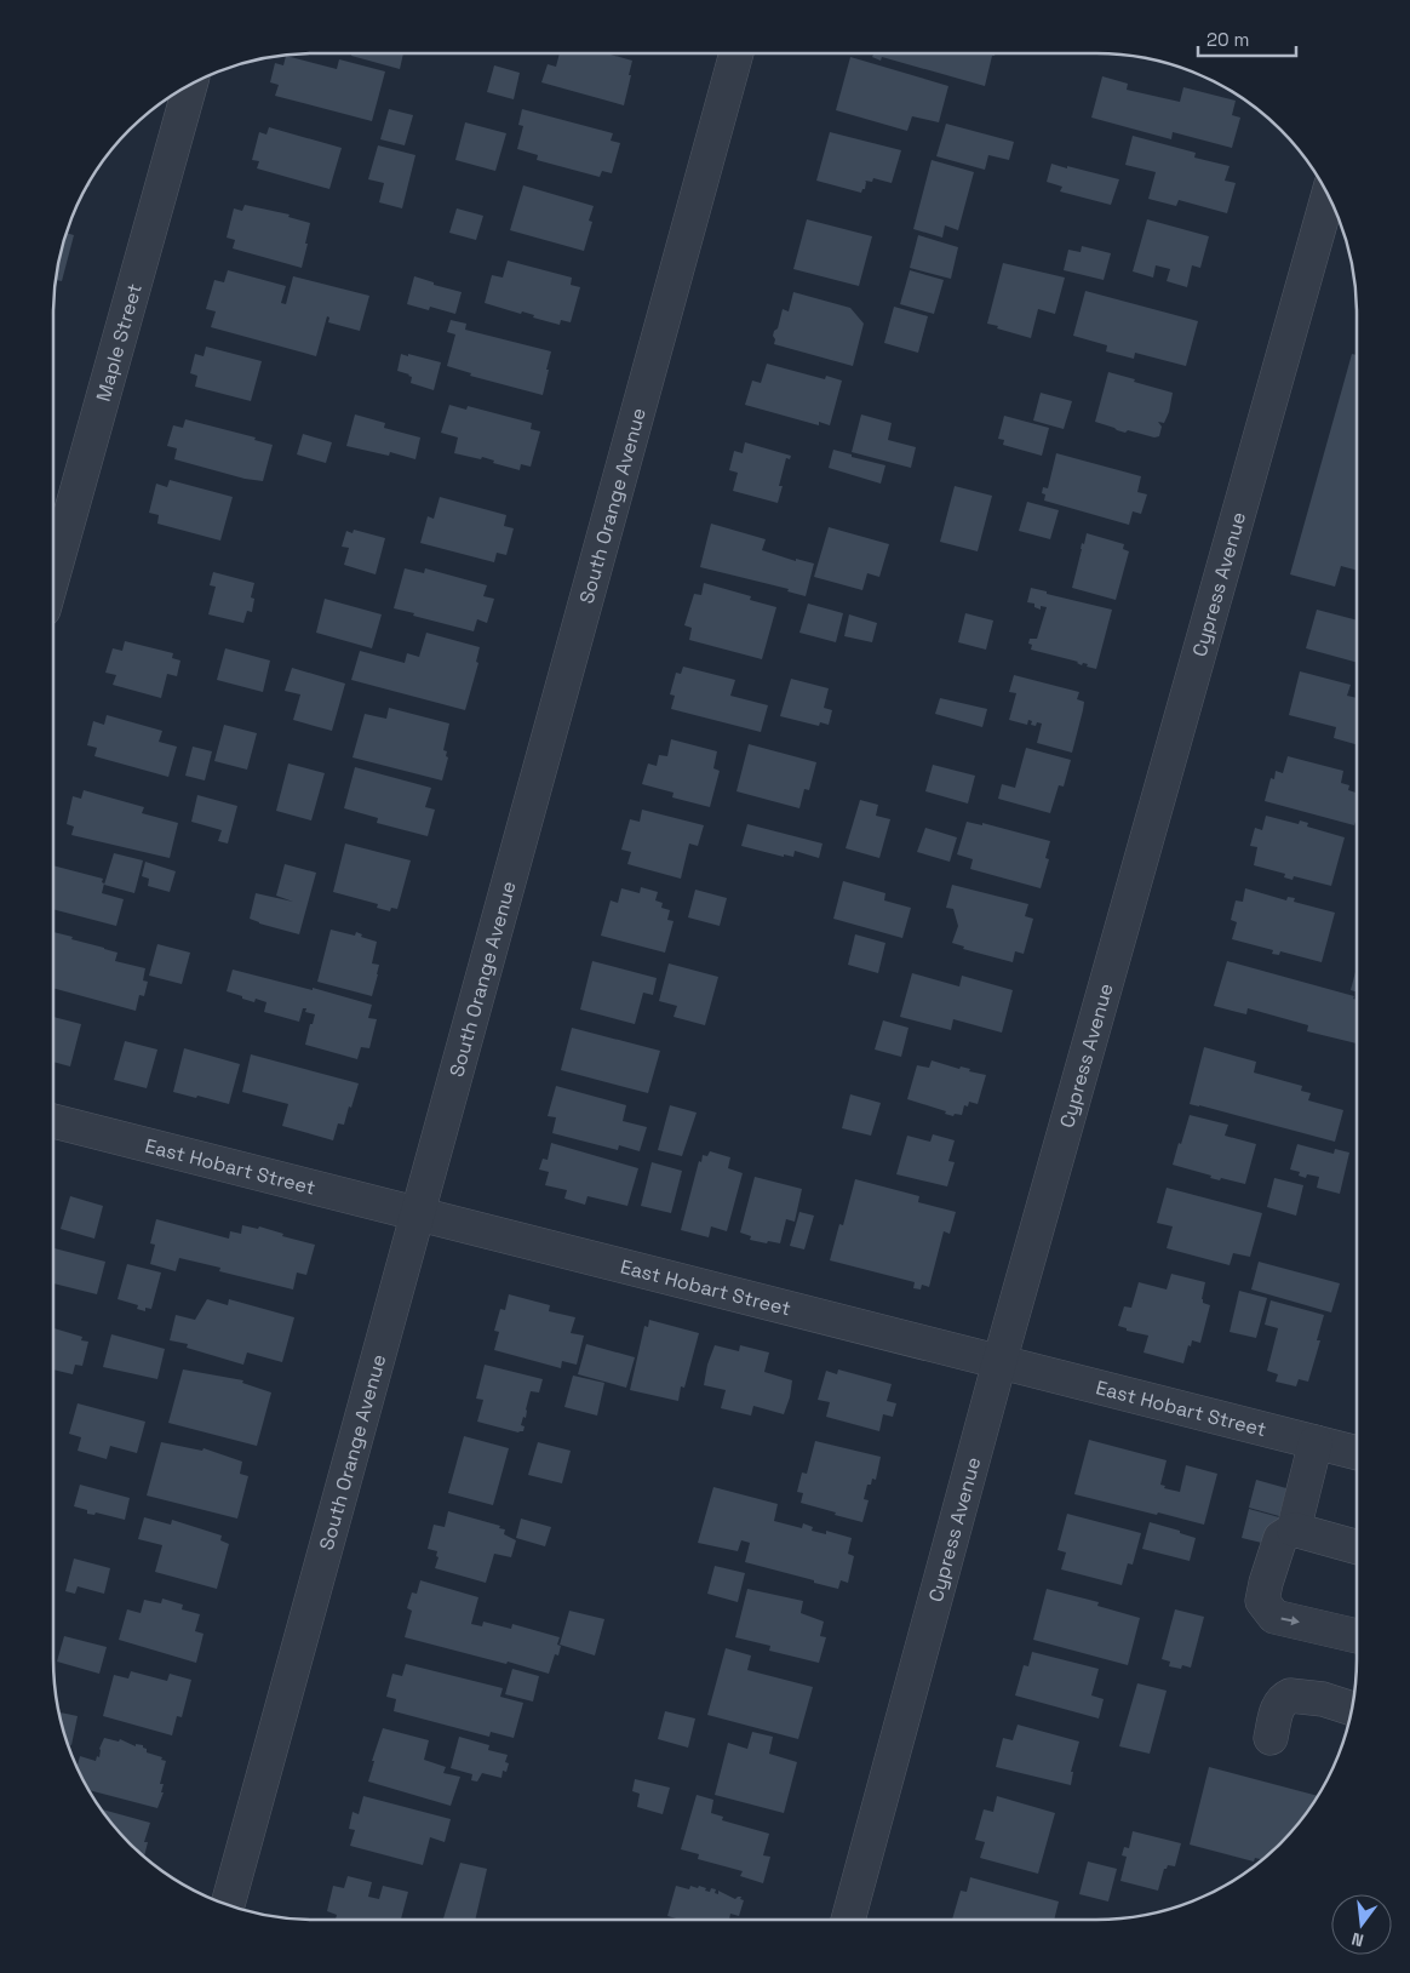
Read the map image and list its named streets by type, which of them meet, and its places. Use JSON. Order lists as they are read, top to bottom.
{
  "streets": {
    "street": [
      "Maple Street",
      "South Orange Avenue",
      "Cypress Avenue",
      "East Hobart Street"
    ]
  },
  "crossings": [
    ["South Orange Avenue", "East Hobart Street"],
    ["Cypress Avenue", "East Hobart Street"]
  ],
  "scale_bar": "20 m",
  "north": "bottom"
}
